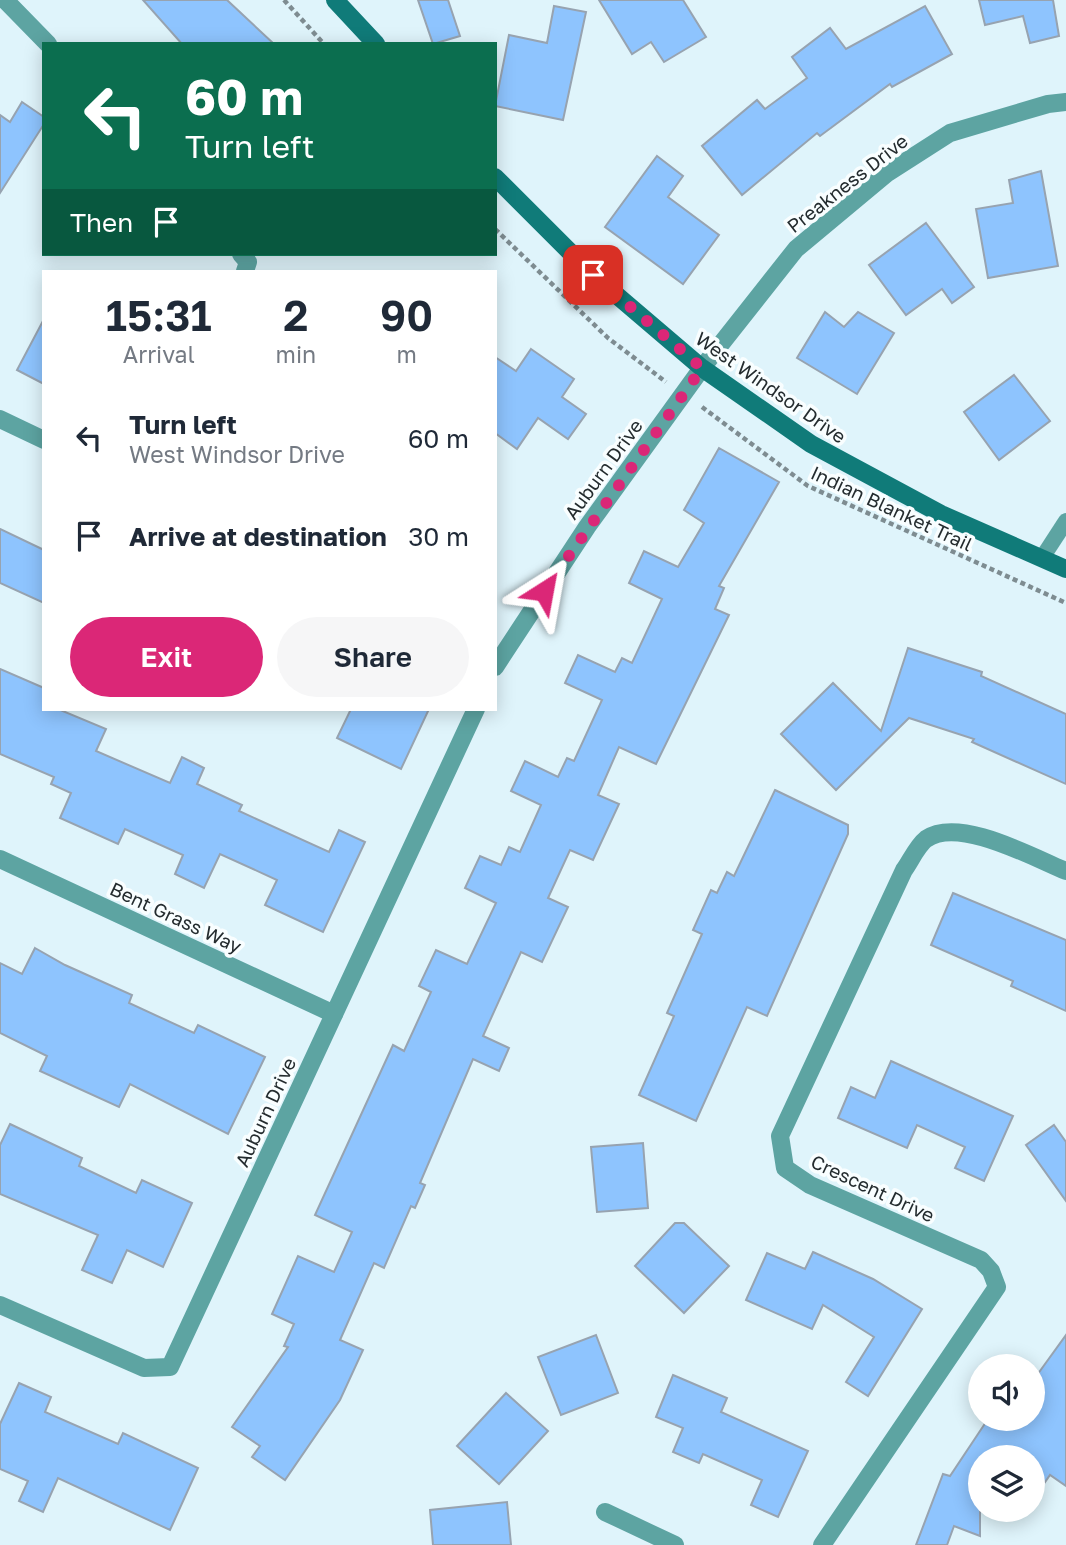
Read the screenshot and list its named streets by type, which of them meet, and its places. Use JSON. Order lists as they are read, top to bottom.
{
  "streets": {
    "street": [
      "Preakness Drive",
      "West Windsor Drive",
      "Auburn Drive",
      "Bent Grass Way",
      "Crescent Drive"
    ],
    "path": ["Indian Blanket Trail"]
  },
  "crossings": [
    ["Preakness Drive", "West Windsor Drive"],
    ["Preakness Drive", "Auburn Drive"],
    ["West Windsor Drive", "Auburn Drive"],
    ["Auburn Drive", "Indian Blanket Trail"],
    ["Auburn Drive", "Bent Grass Way"]
  ],
  "page": {
    "turn": ["60 m", "Turn left"],
    "then": "Then",
    "eta": [
      "15:31",
      "Arrival",
      "2",
      "min",
      "90",
      "m"
    ],
    "list": [
      {
        "name": "Turn left",
        "note": "West Windsor Drive",
        "value": "60 m"
      },
      {
        "name": "Arrive at destination",
        "value": "30 m"
      }
    ],
    "buttons": ["Exit", "Share"]
  }
}
